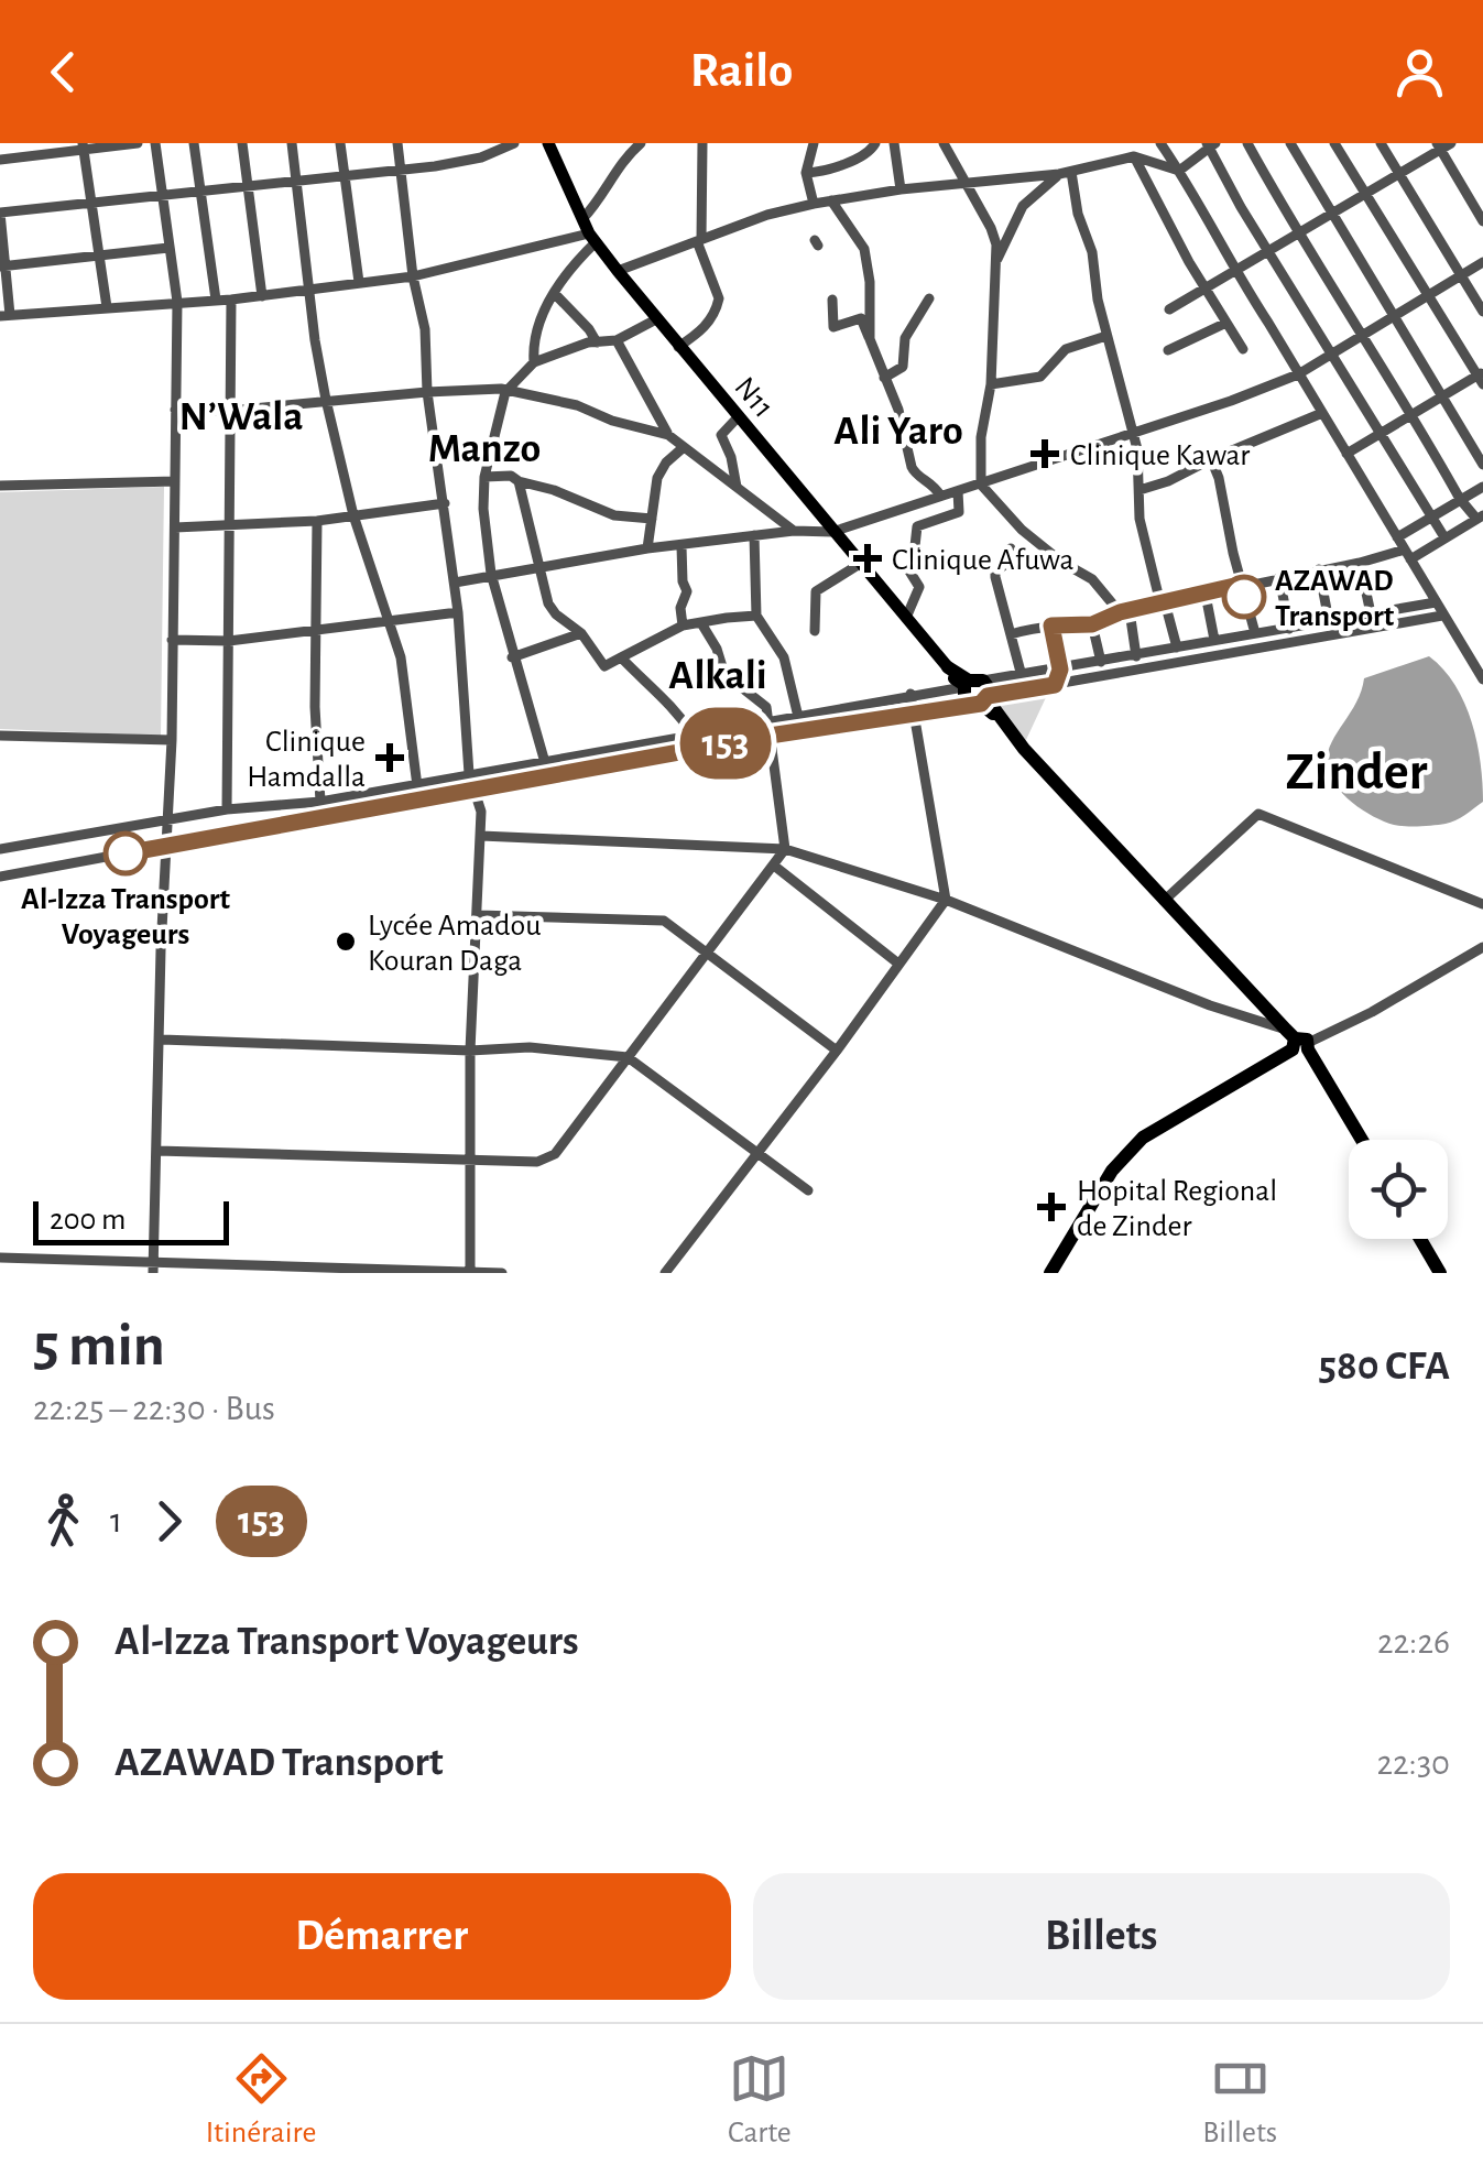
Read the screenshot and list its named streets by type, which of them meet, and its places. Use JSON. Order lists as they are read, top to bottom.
{
  "streets": {
    "main road": ["N11"]
  },
  "districts": [
    "N’Wala",
    "Ali Yaro",
    "Manzo",
    "Alkali",
    "Zinder"
  ],
  "places": {
    "health": [
      "Clinique Kawar",
      "Clinique Afuwa",
      "Clinique Hamdalla",
      "Hopital Regional de Zinder"
    ],
    "other": ["AZAWAD Transport", "Al-Izza Transport Voyageurs", "Lycée Amadou Kouran Daga"]
  },
  "lines": ["bus line 153"],
  "scale_bar": "200 m",
  "page": {
    "header": "Railo",
    "on_map": "153",
    "scale": "200 m",
    "heading": ["5 min", "22:25 – 22:30 · Bus", "580 CFA"],
    "legs": ["1", "153"],
    "list": [
      {
        "name": "Al-Izza Transport Voyageurs",
        "value": "22:26"
      },
      {
        "name": "AZAWAD Transport",
        "value": "22:30"
      }
    ],
    "buttons": ["Démarrer", "Billets"],
    "tabs": ["Itinéraire", "Carte", "Billets"]
  }
}
